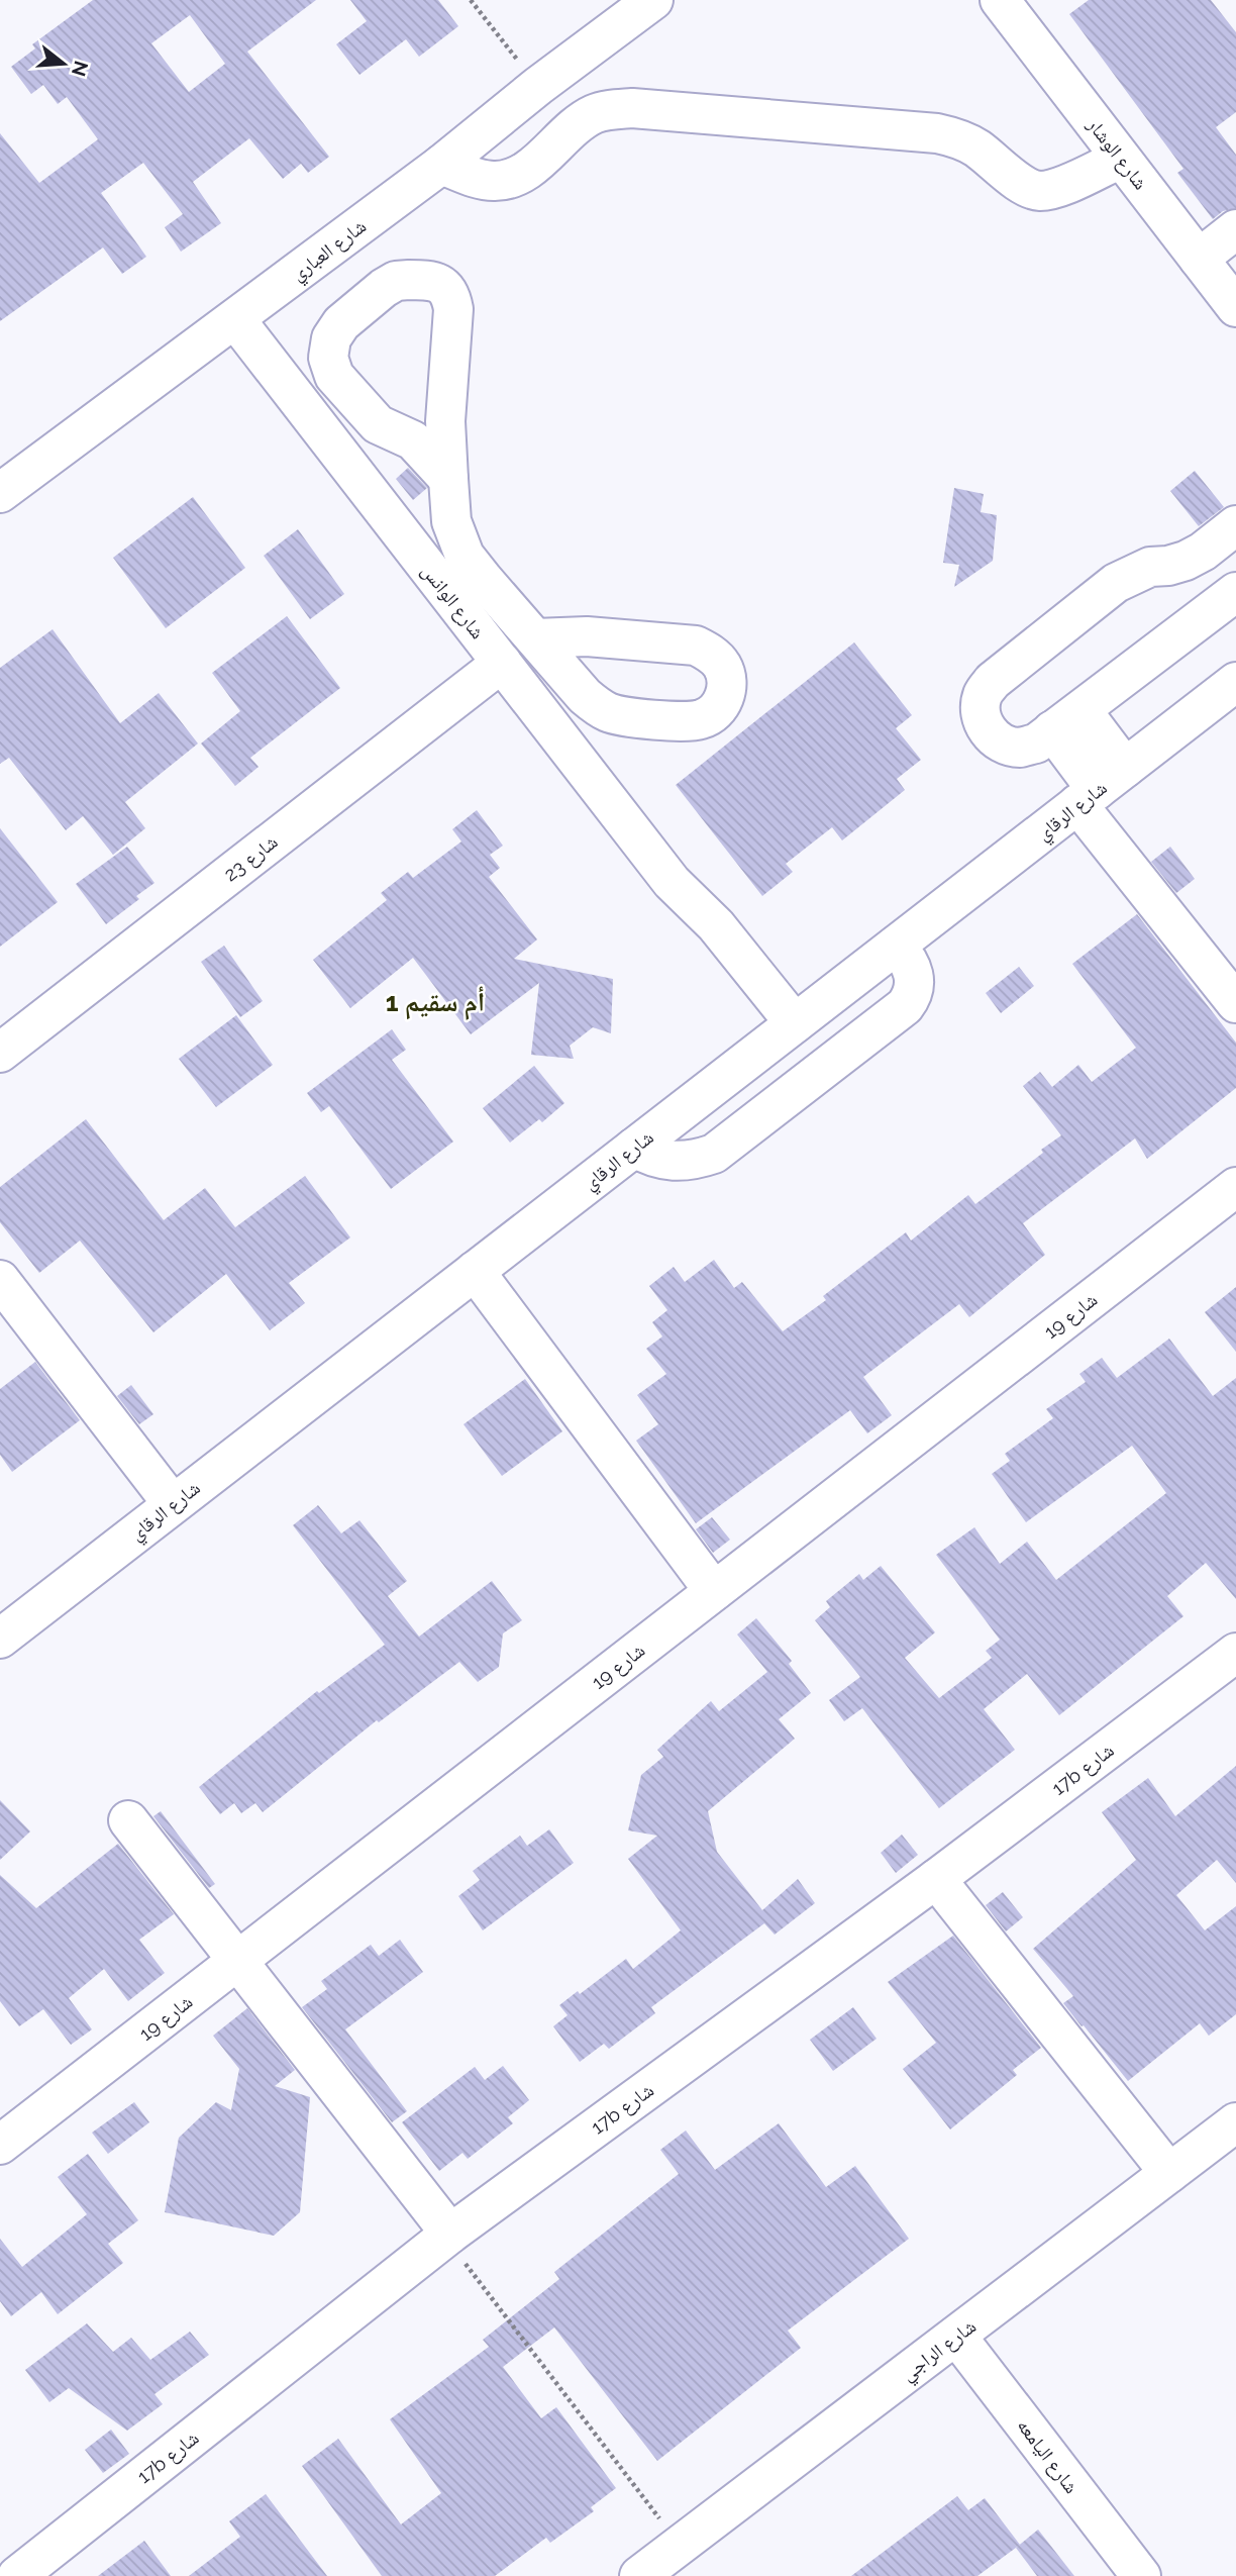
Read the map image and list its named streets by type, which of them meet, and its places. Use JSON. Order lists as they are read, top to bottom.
{
  "streets": {
    "street": [
      "شارع الوشار",
      "شارع العباري",
      "شارع الوانس",
      "شارع الرقاي",
      "شارع 23",
      "شارع 19",
      "17b شارع",
      "شارع الراجي",
      "شارع اليامعه"
    ]
  },
  "crossings": [
    ["شارع العباري", "شارع الوانس"],
    ["شارع الوانس", "شارع الرقاي"],
    ["شارع الوانس", "شارع 23"],
    ["شارع الراجي", "شارع اليامعه"]
  ],
  "districts": ["أم سقيم 1"],
  "north": "right"
}
